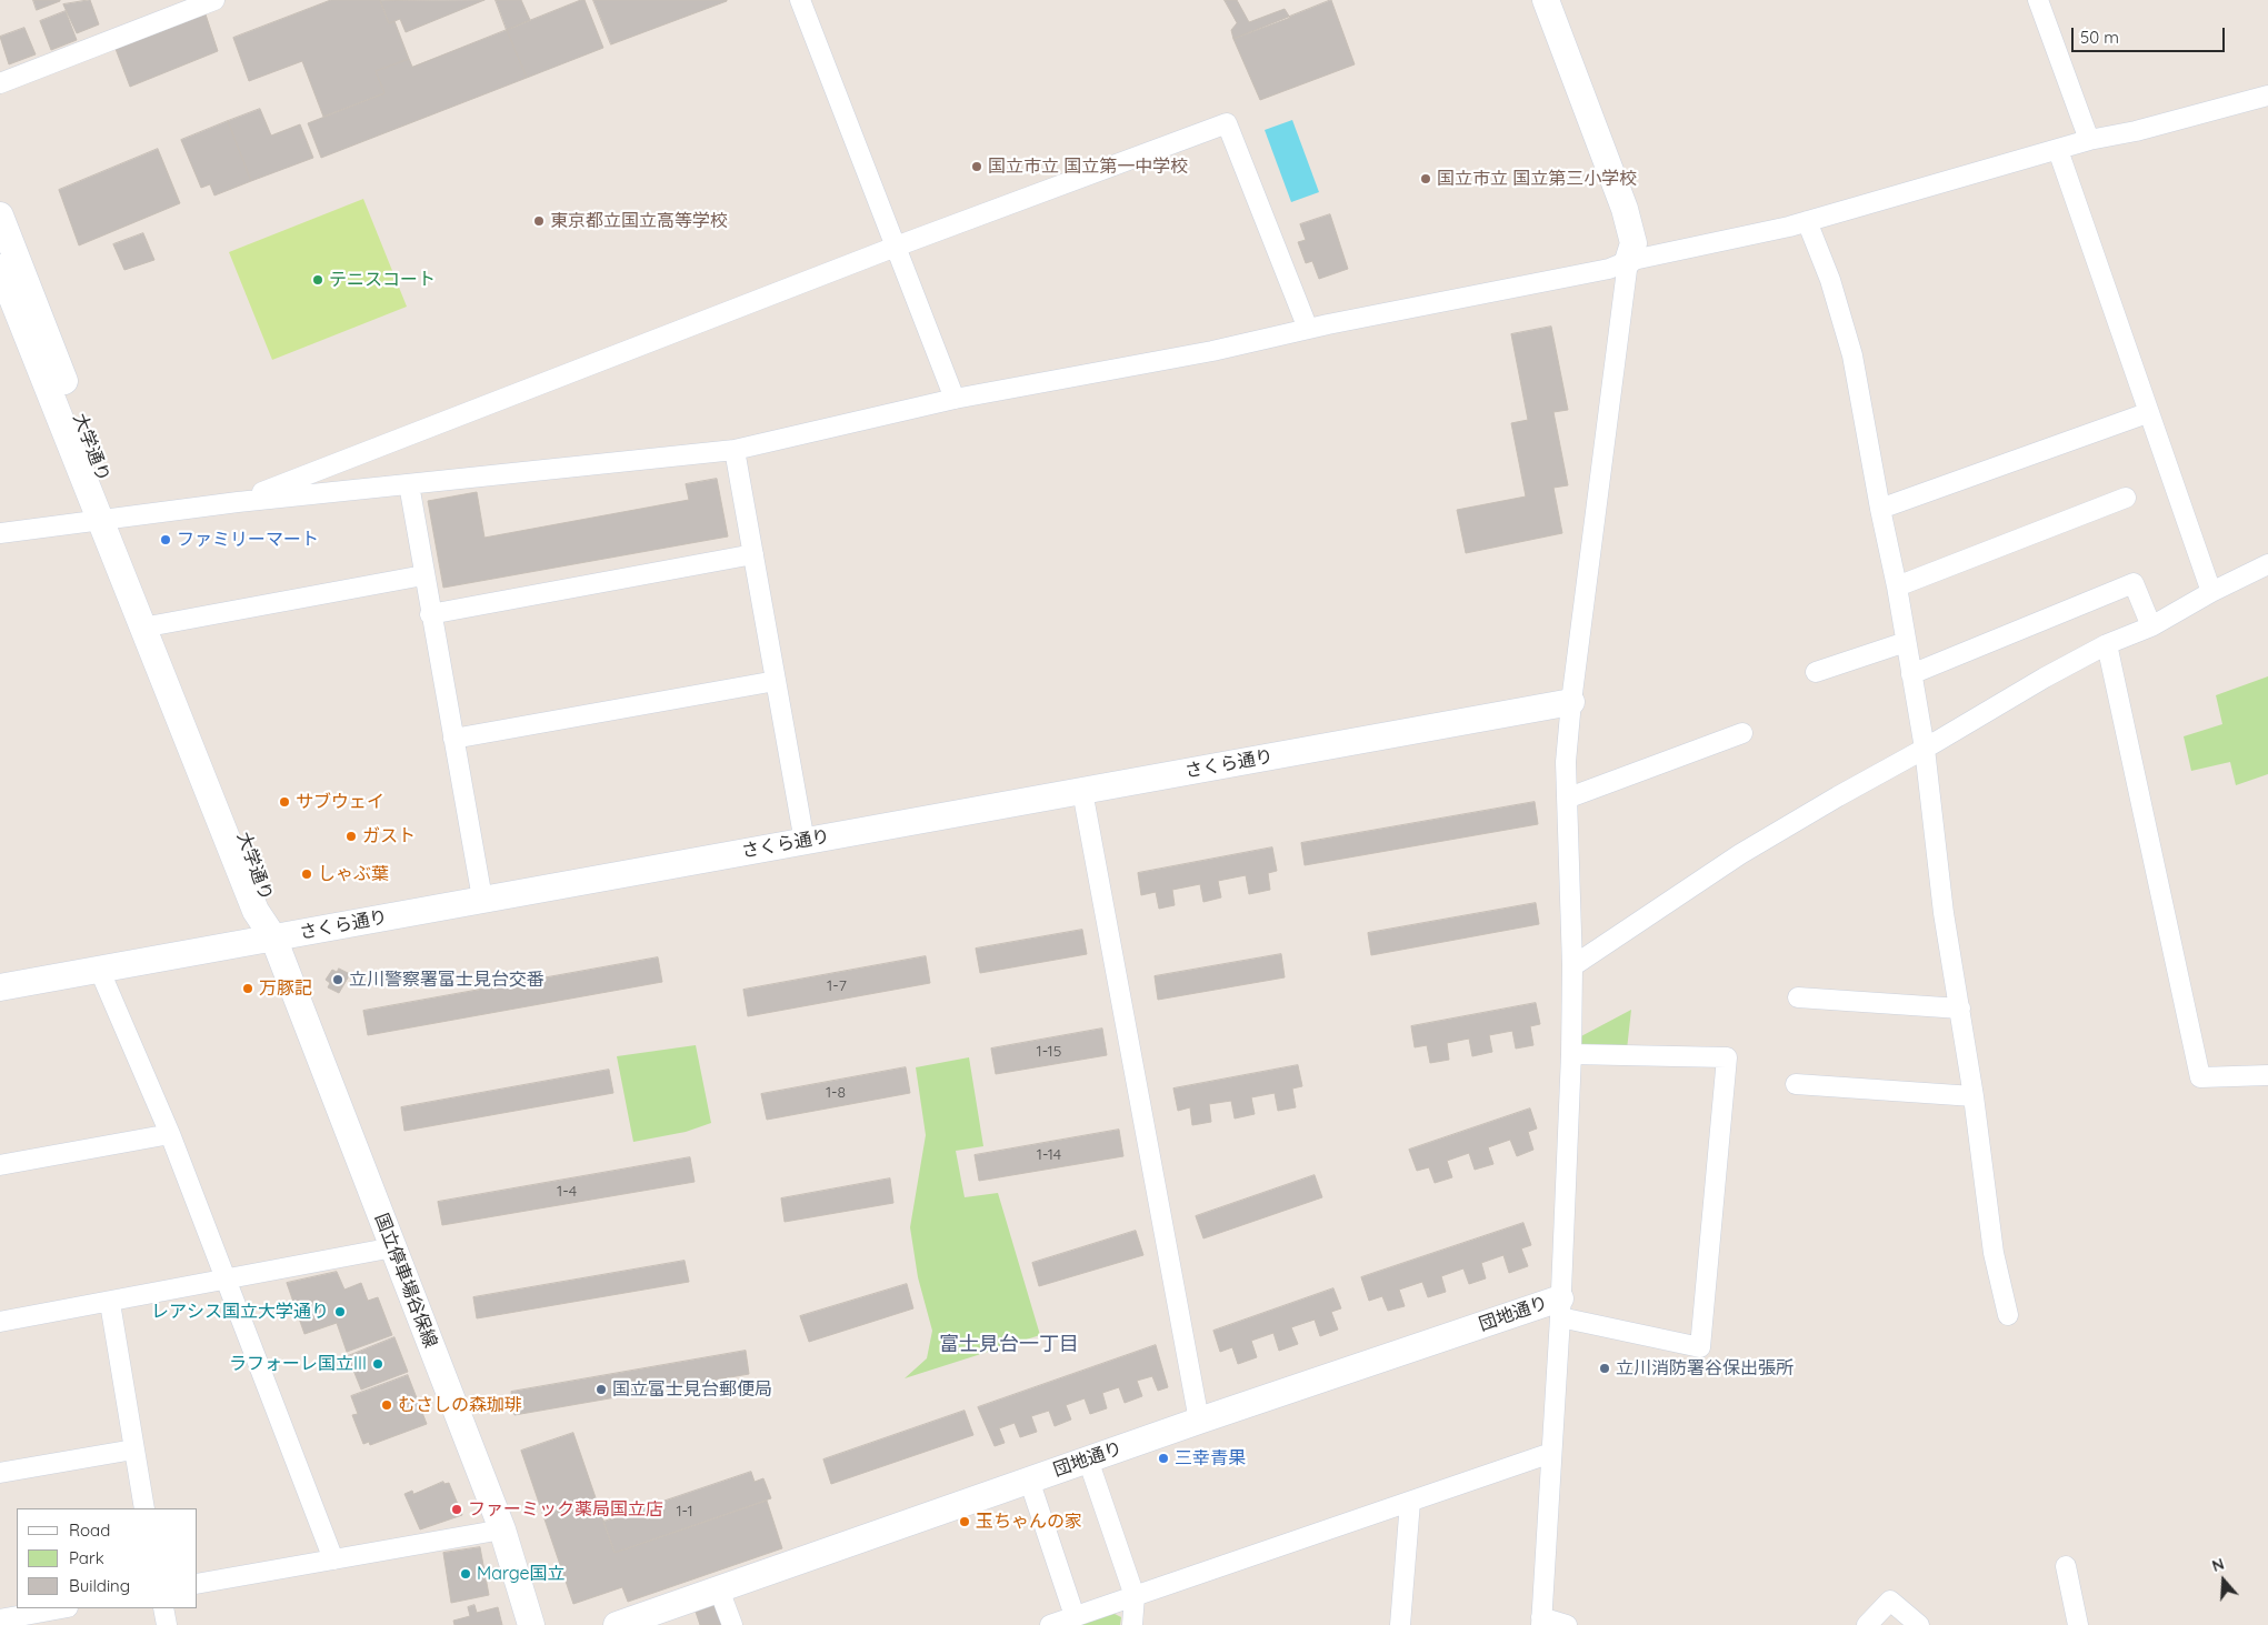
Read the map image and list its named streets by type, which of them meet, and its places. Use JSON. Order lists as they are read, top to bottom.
{
  "streets": {
    "street": [
      "大学通り",
      "さくら通り",
      "国立停車場谷保線",
      "団地通り"
    ]
  },
  "crossings": [
    ["大学通り", "さくら通り"],
    ["大学通り", "国立停車場谷保線"],
    ["さくら通り", "国立停車場谷保線"]
  ],
  "districts": ["富士見台一丁目"],
  "places": [
    "国立市立 国立第一中学校",
    "国立市立 国立第三小学校",
    "東京都立国立高等学校",
    "テニスコート",
    "ファミリーマート",
    "サブウェイ",
    "ガスト",
    "しゃぶ葉",
    "立川警察署富士見台交番",
    "万豚記",
    "レアシス国立大学通り",
    "ラフォーレ国立III",
    "立川消防署谷保出張所",
    "国立富士見台郵便局",
    "むさしの森珈琲",
    "三幸青果",
    "ファーミック薬局国立店",
    "玉ちゃんの家",
    "Marge国立"
  ],
  "house_numbers": [
    "1-7",
    "1-15",
    "1-8",
    "1-14",
    "1-4",
    "1-1"
  ],
  "legend": ["Road", "Park", "Building"],
  "scale_bar": "50 m",
  "north": "top"
}
